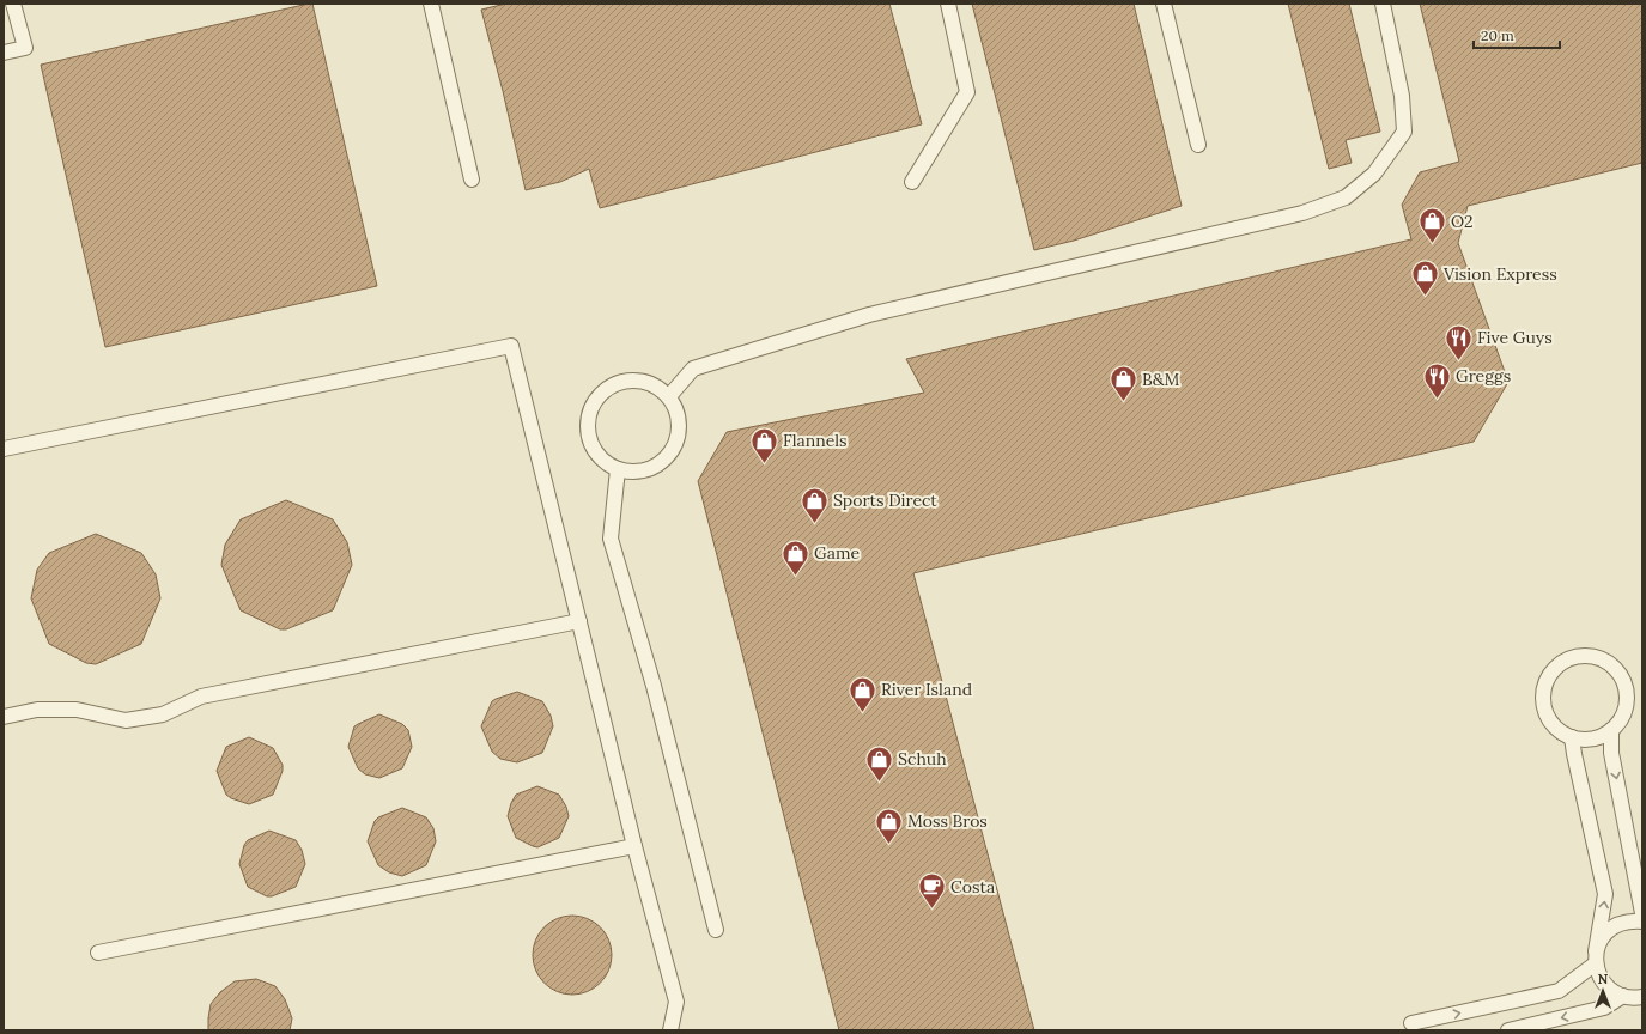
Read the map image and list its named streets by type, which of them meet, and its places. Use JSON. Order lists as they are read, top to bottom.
{
  "places": {
    "shop": [
      "O2",
      "Vision Express",
      "B&M",
      "Flannels",
      "Sports Direct",
      "Game",
      "River Island",
      "Schuh",
      "Moss Bros"
    ],
    "restaurant": ["Five Guys", "Greggs"],
    "cafe": ["Costa"]
  },
  "scale_bar": "20 m",
  "north": "top"
}
